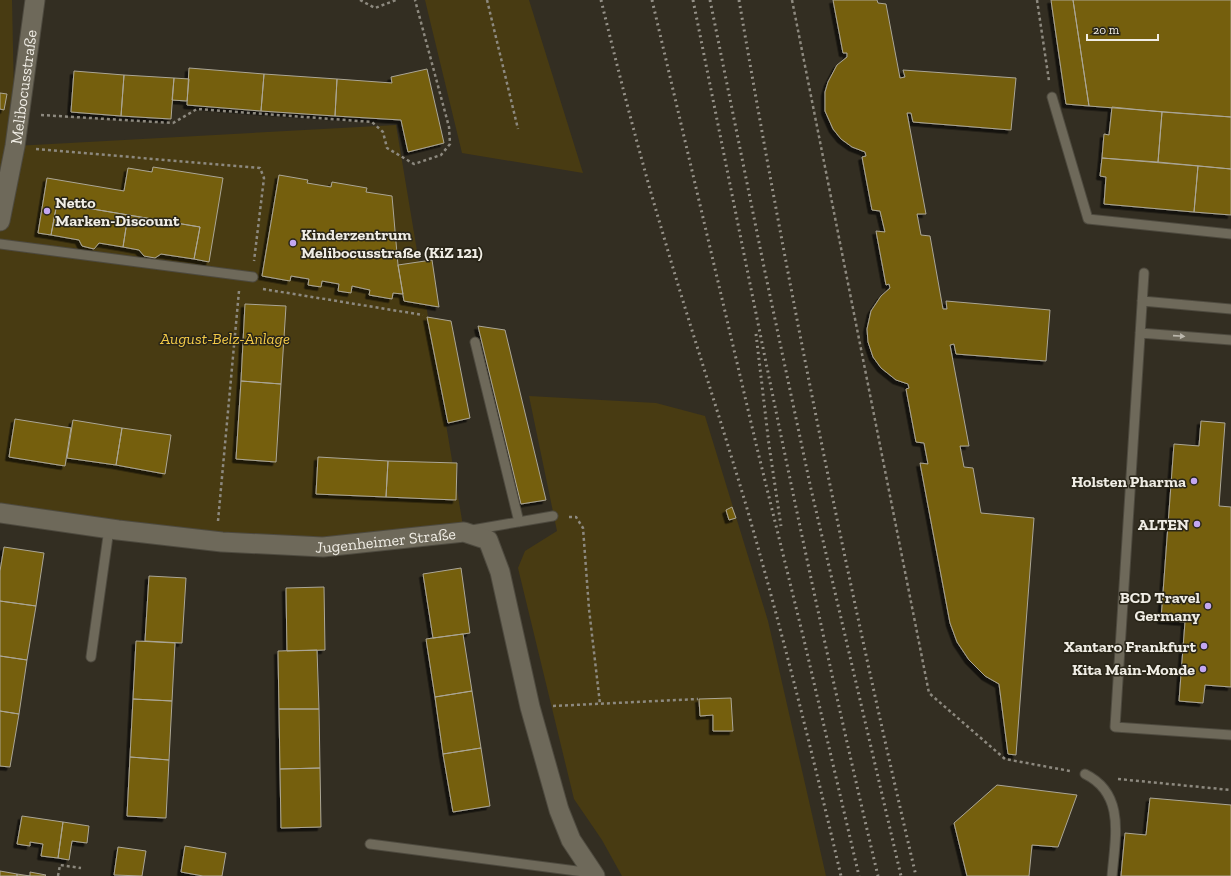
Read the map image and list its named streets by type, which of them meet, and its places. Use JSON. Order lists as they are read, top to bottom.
{
  "streets": {
    "street": ["Melibocusstraße", "Jugenheimer Straße"]
  },
  "parks": ["August-Belz-Anlage"],
  "places": [
    "Netto Marken-Discount",
    "Kinderzentrum Melibocusstraße (KiZ 121)",
    "Holsten Pharma",
    "ALTEN",
    "BCD Travel Germany",
    "Xantaro Frankfurt",
    "Kita Main-Monde"
  ],
  "scale_bar": "20 m"
}
